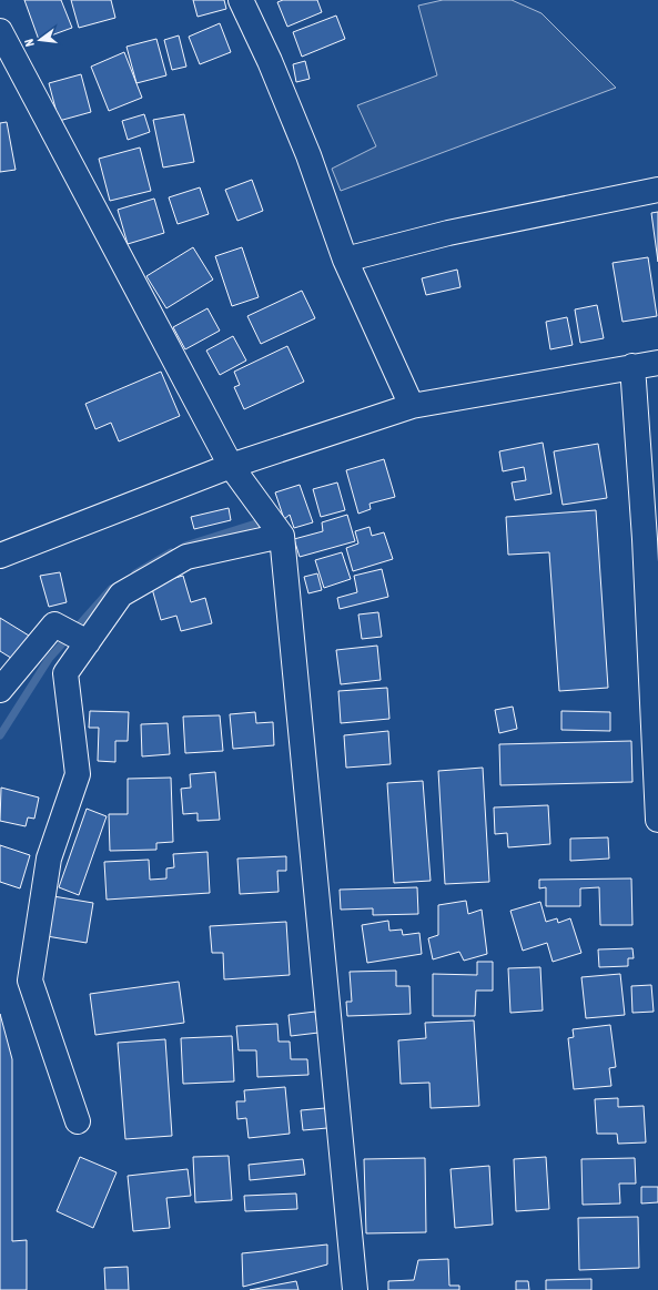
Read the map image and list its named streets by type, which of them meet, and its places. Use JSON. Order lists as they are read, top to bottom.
{
  "north": "left"
}
